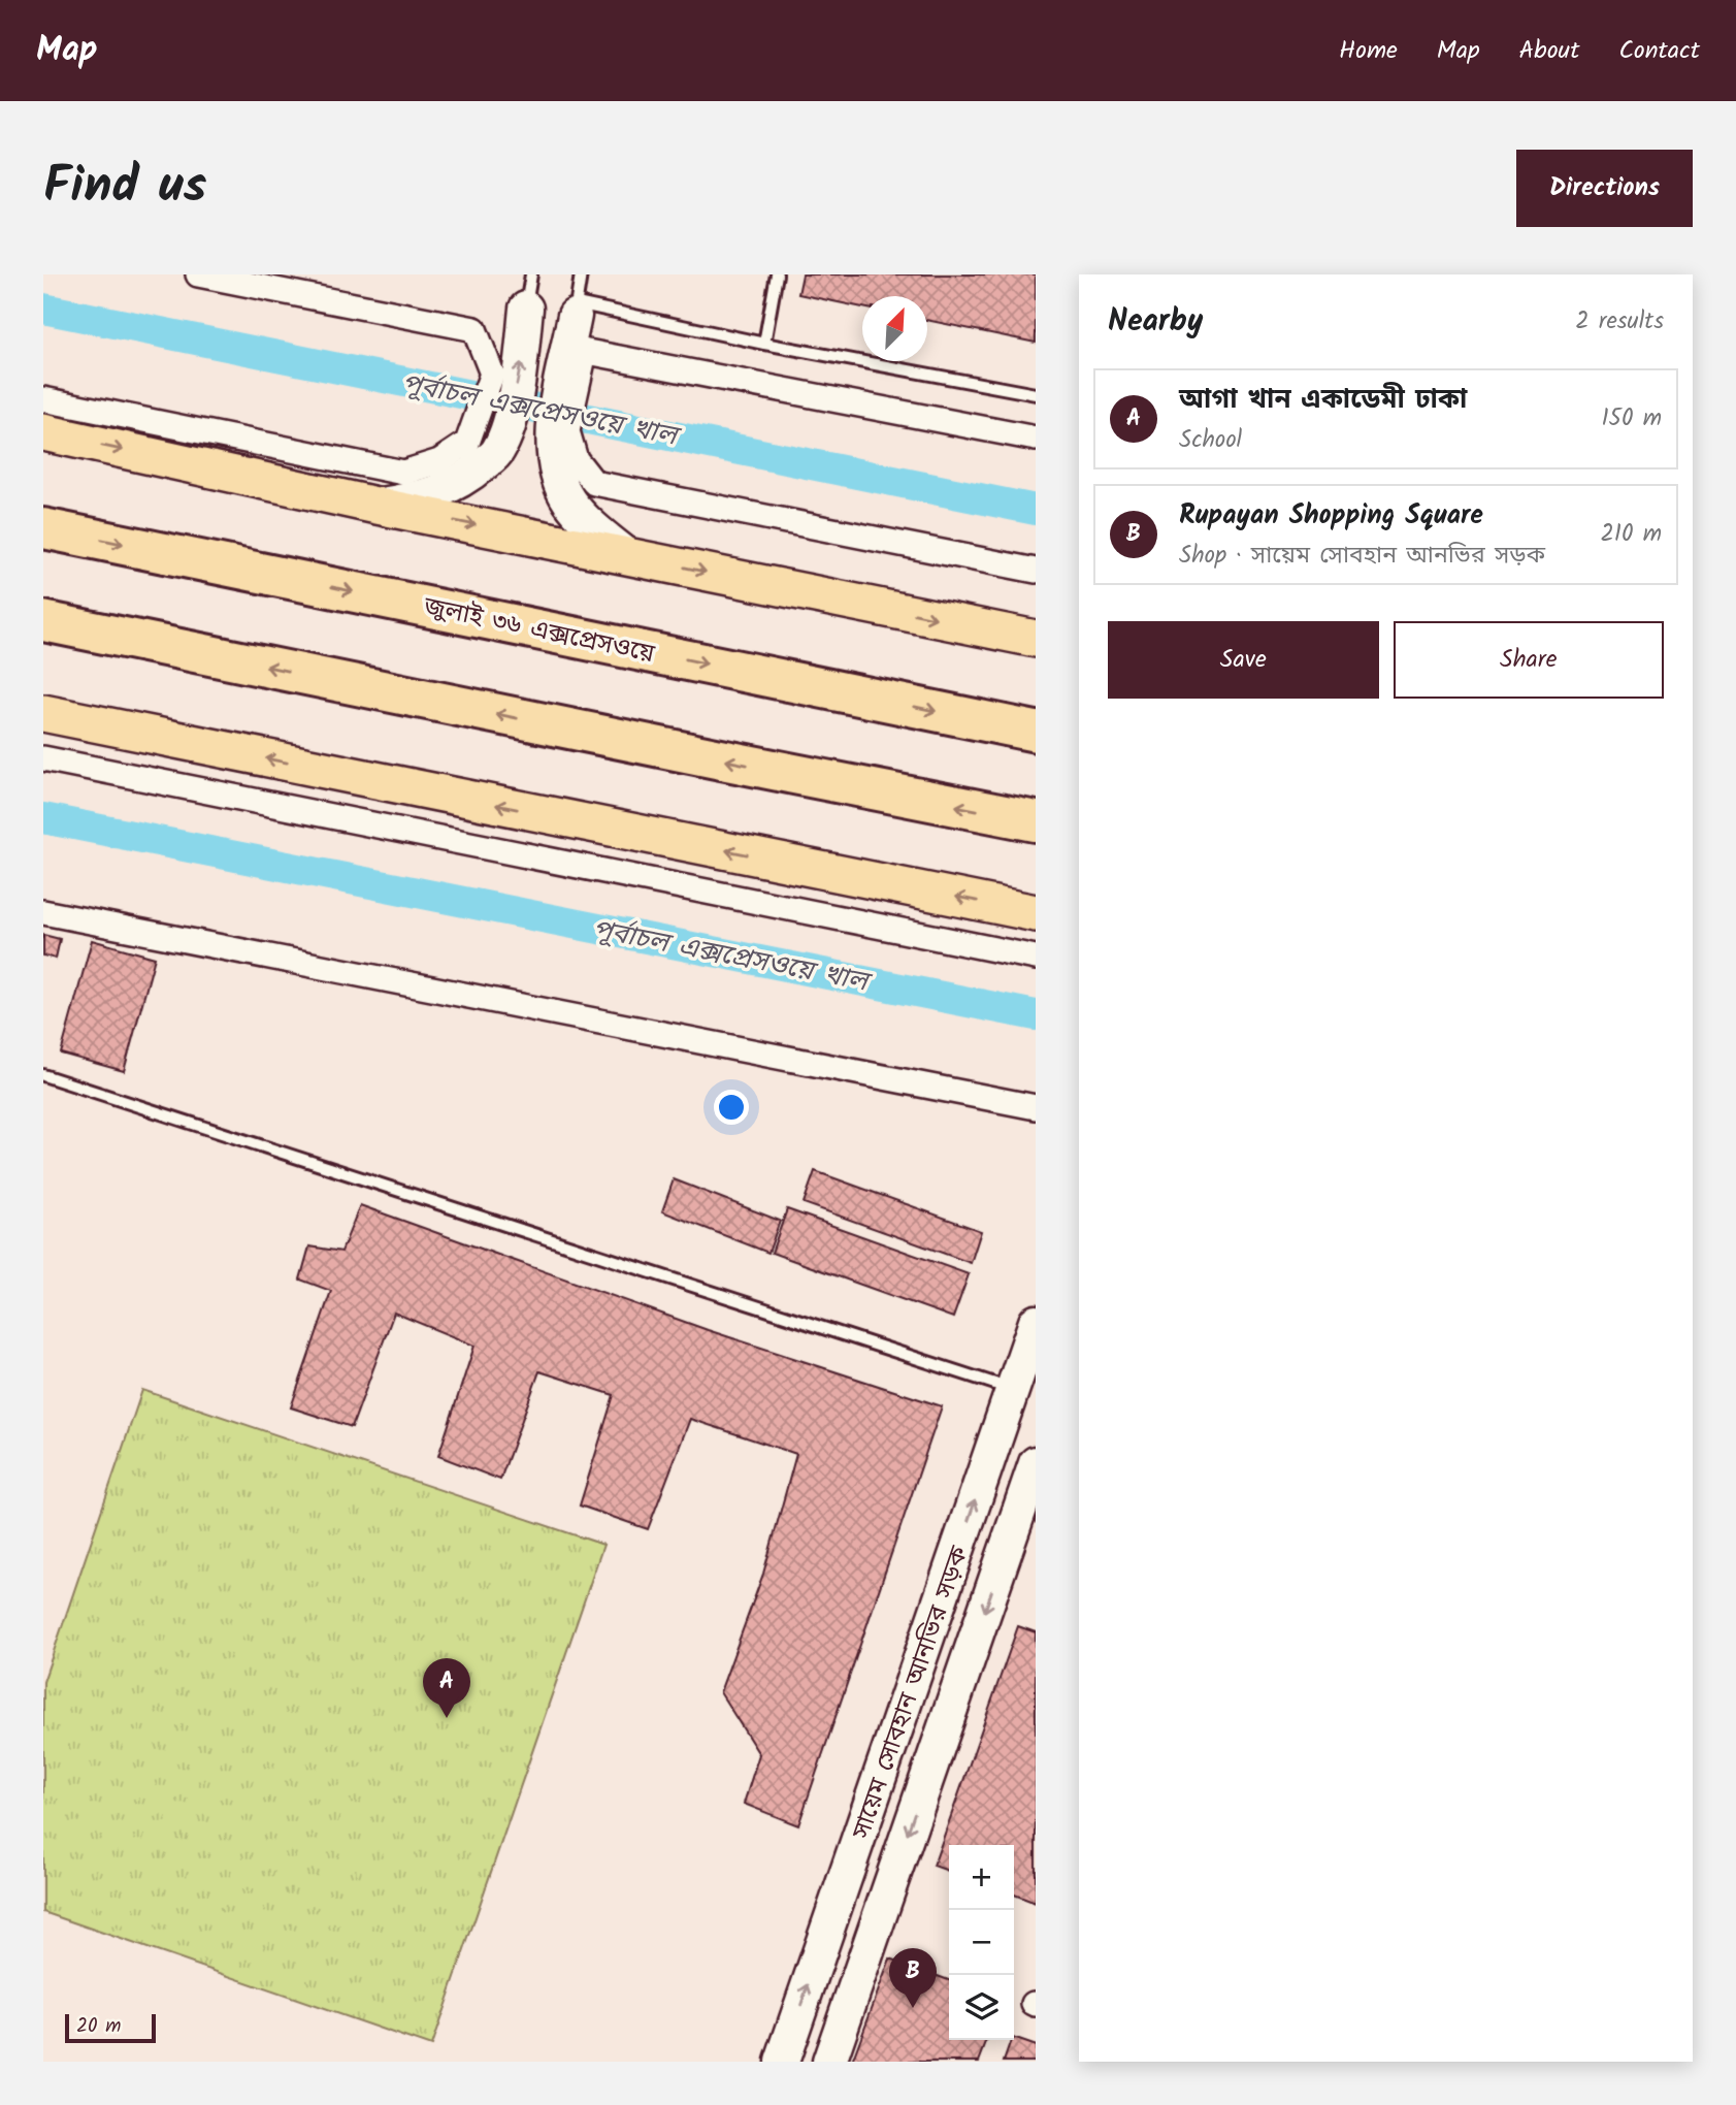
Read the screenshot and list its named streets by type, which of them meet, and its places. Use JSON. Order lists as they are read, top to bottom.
{
  "streets": {
    "highway": ["জুলাই ৩৬ এক্সপ্রেসওয়ে"],
    "street": ["সায়েম সোবহান আনভির সড়ক"]
  },
  "water": ["পূর্বাচল এক্সপ্রেসওয়ে খাল"],
  "scale_bar": "20 m",
  "north": "top right",
  "page": {
    "header": "Map",
    "nav": [
      "Home",
      "Map",
      "About",
      "Contact"
    ],
    "title": "Find us",
    "buttons": [
      "Directions",
      ["Save", "Share"]
    ],
    "heading": ["Nearby", "2 results"],
    "list": [
      {
        "mark": "A",
        "name": "আগা খান একাডেমী ঢাকা",
        "note": "School",
        "value": "150 m"
      },
      {
        "mark": "B",
        "name": "Rupayan Shopping Square",
        "note": "Shop · সায়েম সোবহান আনভির সড়ক",
        "value": "210 m"
      }
    ],
    "pins": ["A", "B"],
    "map_buttons": ["+", "−"],
    "scale": "20 m"
  }
}
